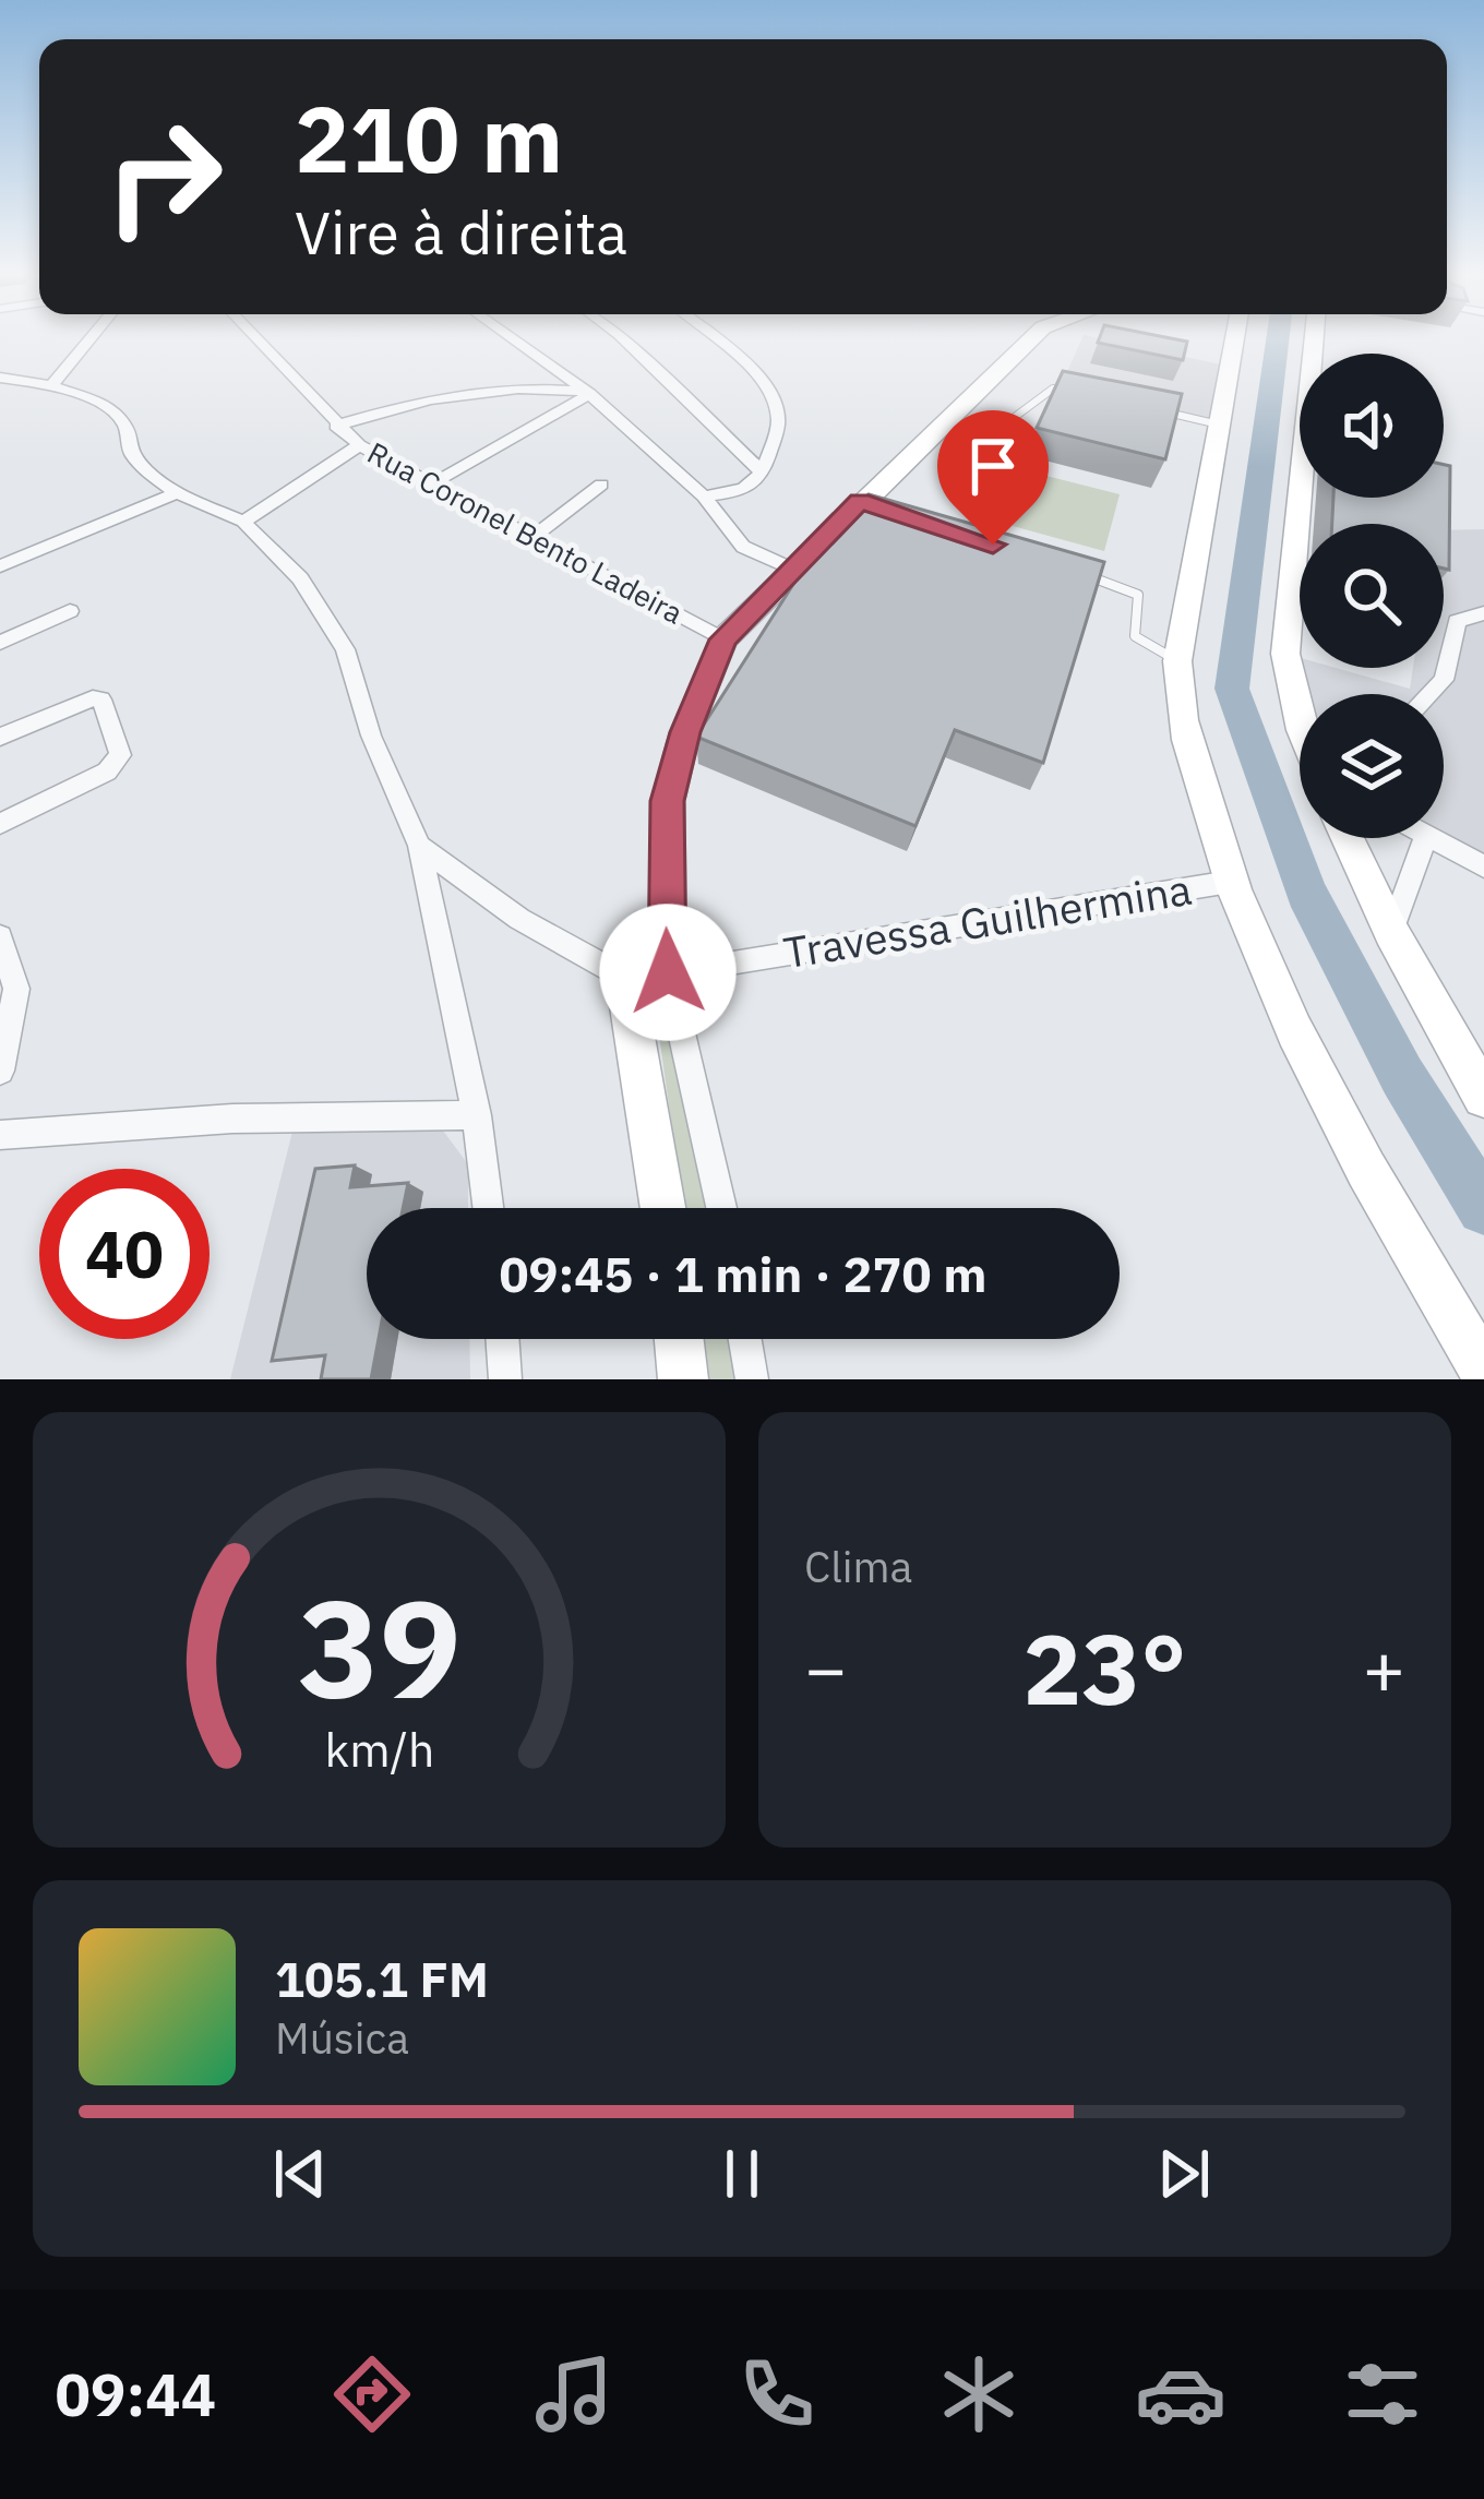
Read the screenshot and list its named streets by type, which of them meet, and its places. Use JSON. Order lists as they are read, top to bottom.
{
  "streets": {
    "street": ["Rua Coronel Bento Ladeira", "Travessa Guilhermina"]
  },
  "page": {
    "turn": ["210 m", "Vire à direita"],
    "limit": "40",
    "trip": "09:45 · 1 min · 270 m",
    "tile": "Clima",
    "heat": ["−", "23°", "+"],
    "song": ["105.1 FM", "Música"],
    "tabs": "09:44",
    "gauge": ["39", "km/h"]
  }
}
